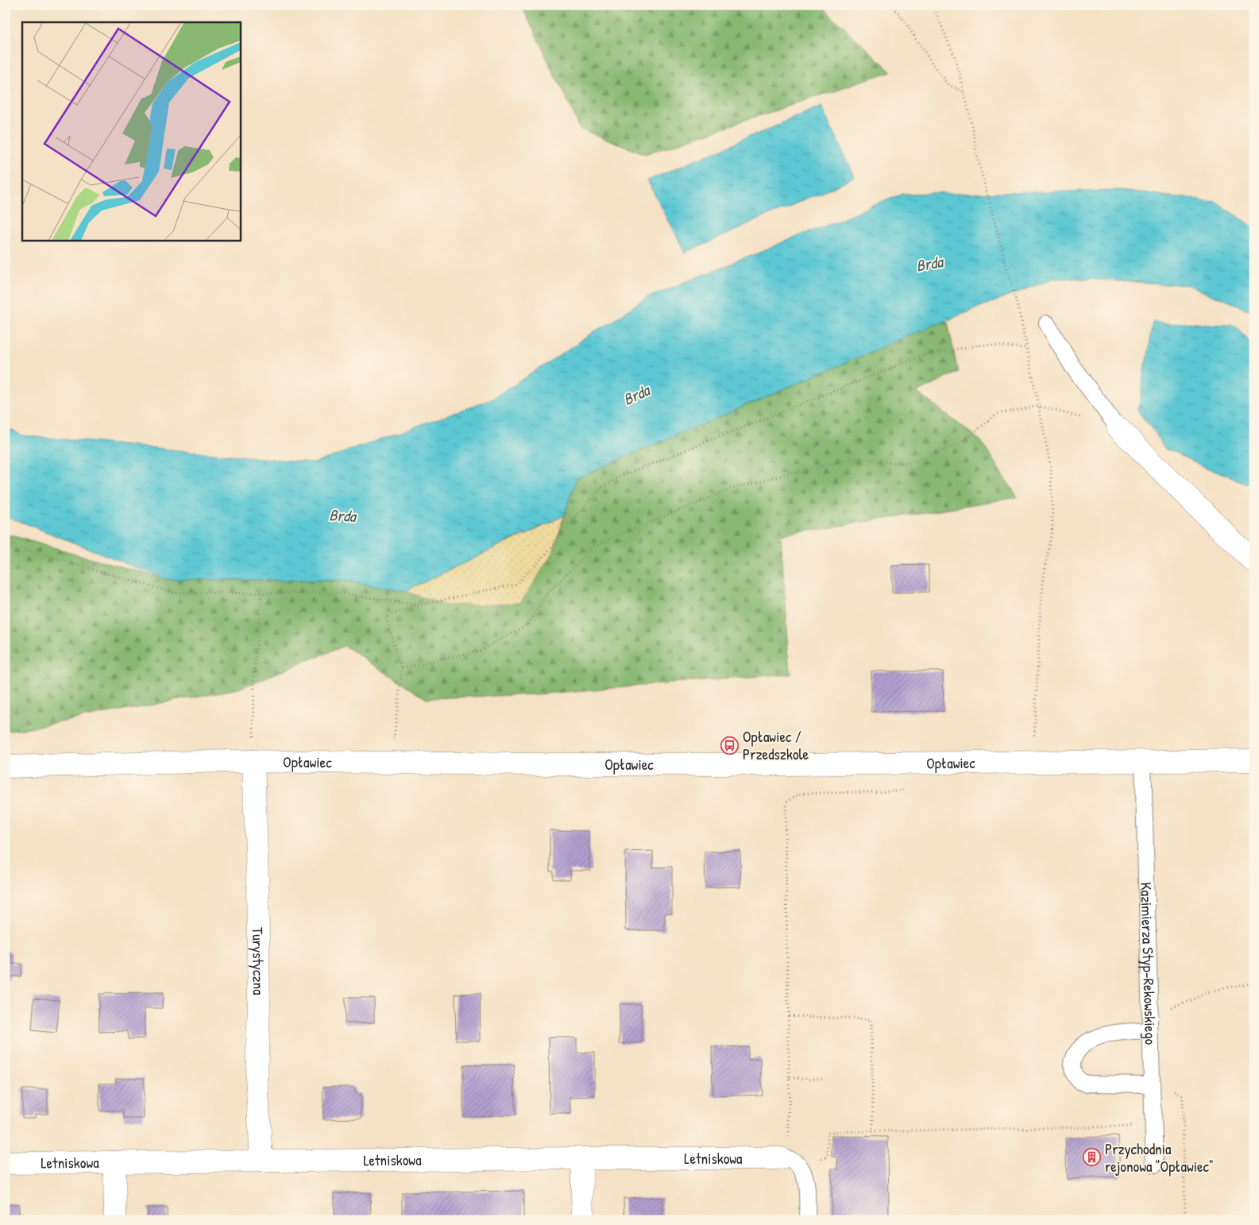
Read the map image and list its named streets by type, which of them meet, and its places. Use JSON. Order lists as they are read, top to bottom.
{
  "streets": {
    "street": ["Opławiec", "Turystyczna", "Letniskowa"],
    "lane": ["Kazimierza Styp-Rekowskiego"]
  },
  "crossings": [
    ["Opławiec", "Turystyczna"],
    ["Opławiec", "Kazimierza Styp-Rekowskiego"],
    ["Turystyczna", "Letniskowa"]
  ],
  "water": ["Brda"],
  "places": {
    "bus stop": ["Opławiec / Przedszkole"],
    "building": ["Przychodnia rejonowa \"Opławiec\""]
  }
}
